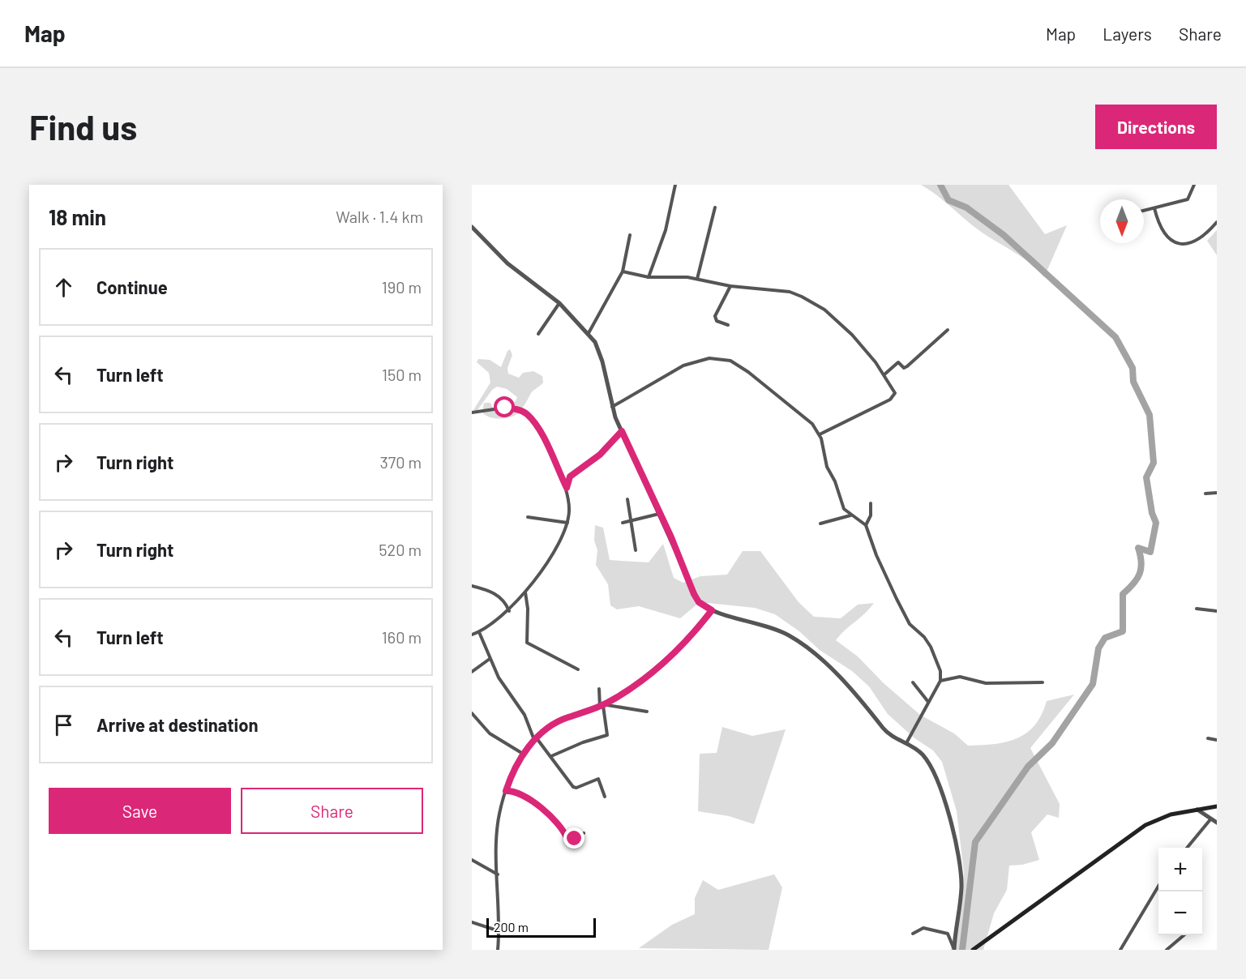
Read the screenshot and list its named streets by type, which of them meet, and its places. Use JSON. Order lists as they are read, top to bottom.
{
  "scale_bar": "200 m",
  "north": "bottom",
  "page": {
    "header": "Map",
    "nav": ["Map", "Layers", "Share"],
    "buttons": [
      "Directions",
      ["Save", "Share"]
    ],
    "title": "Find us",
    "heading": ["18 min", "Walk · 1.4 km"],
    "list": [
      ["Continue", "190 m"],
      ["Turn left", "150 m"],
      ["Turn right", "370 m"],
      ["Turn right", "520 m"],
      ["Turn left", "160 m"],
      "Arrive at destination"
    ],
    "map_buttons": ["+", "−"],
    "scale": "200 m"
  }
}
